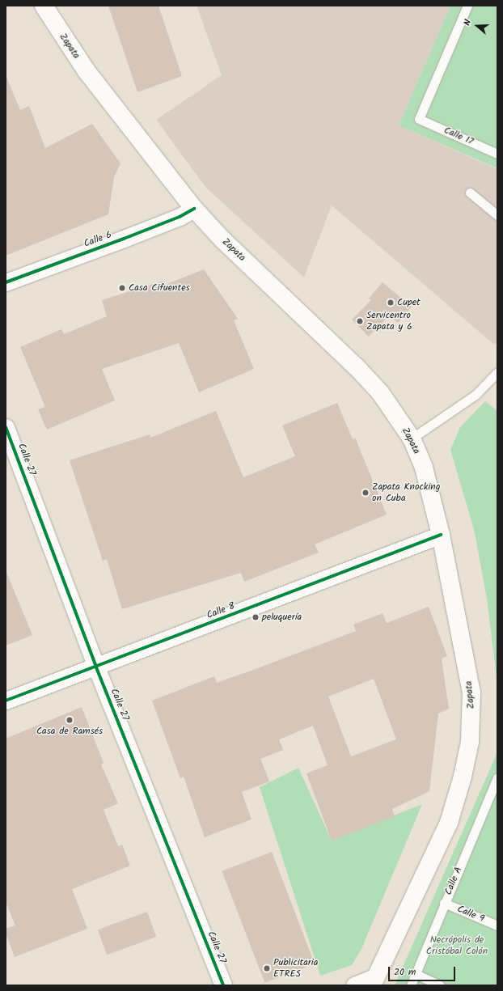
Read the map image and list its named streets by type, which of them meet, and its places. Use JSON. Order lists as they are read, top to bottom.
{
  "streets": {
    "main road": ["Zapata"],
    "street": ["Calle 6", "Calle 27", "Calle 8"],
    "lane": ["Calle 17", "Calle A", "Calle 9"]
  },
  "crossings": [
    ["Zapata", "Calle 6"],
    ["Zapata", "Calle 8"],
    ["Calle 27", "Calle 8"],
    ["Calle A", "Calle 9"]
  ],
  "parks": ["Necrópolis de Cristóbal Colón"],
  "places": [
    "Casa Cifuentes",
    "Cupet",
    "Servicentro Zapata y 6",
    "Zapata Knocking on Cuba",
    "peluquería",
    "Casa de Ramsés",
    "Publicitaria ETRES"
  ],
  "scale_bar": "20 m",
  "north": "left"
}
